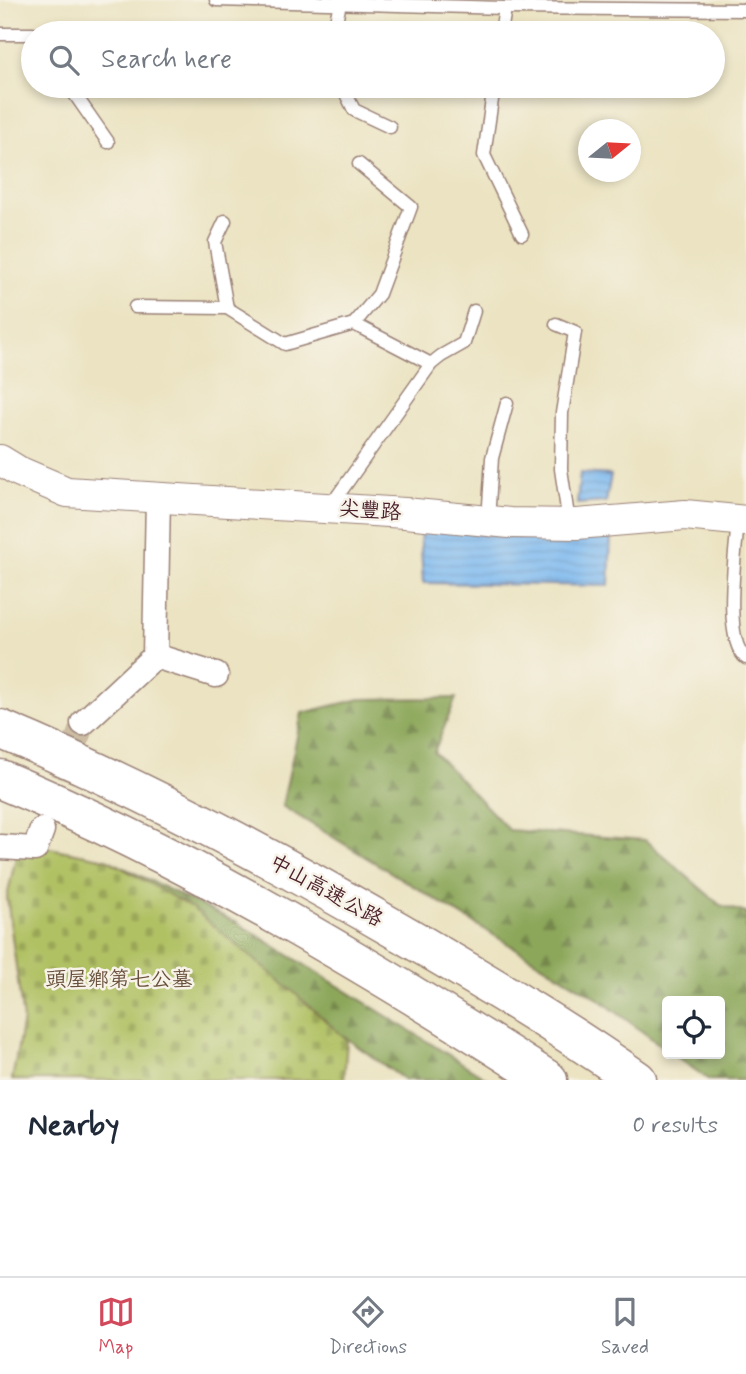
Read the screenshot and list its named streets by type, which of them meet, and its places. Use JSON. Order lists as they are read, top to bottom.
{
  "streets": {
    "highway": ["中山高速公路"],
    "street": ["尖豐路"]
  },
  "parks": ["頭屋鄉第七公墓"],
  "north": "right",
  "page": {
    "search": "Search here",
    "heading": ["Nearby", "0 results"],
    "nav": ["Map", "Directions", "Saved"]
  }
}
